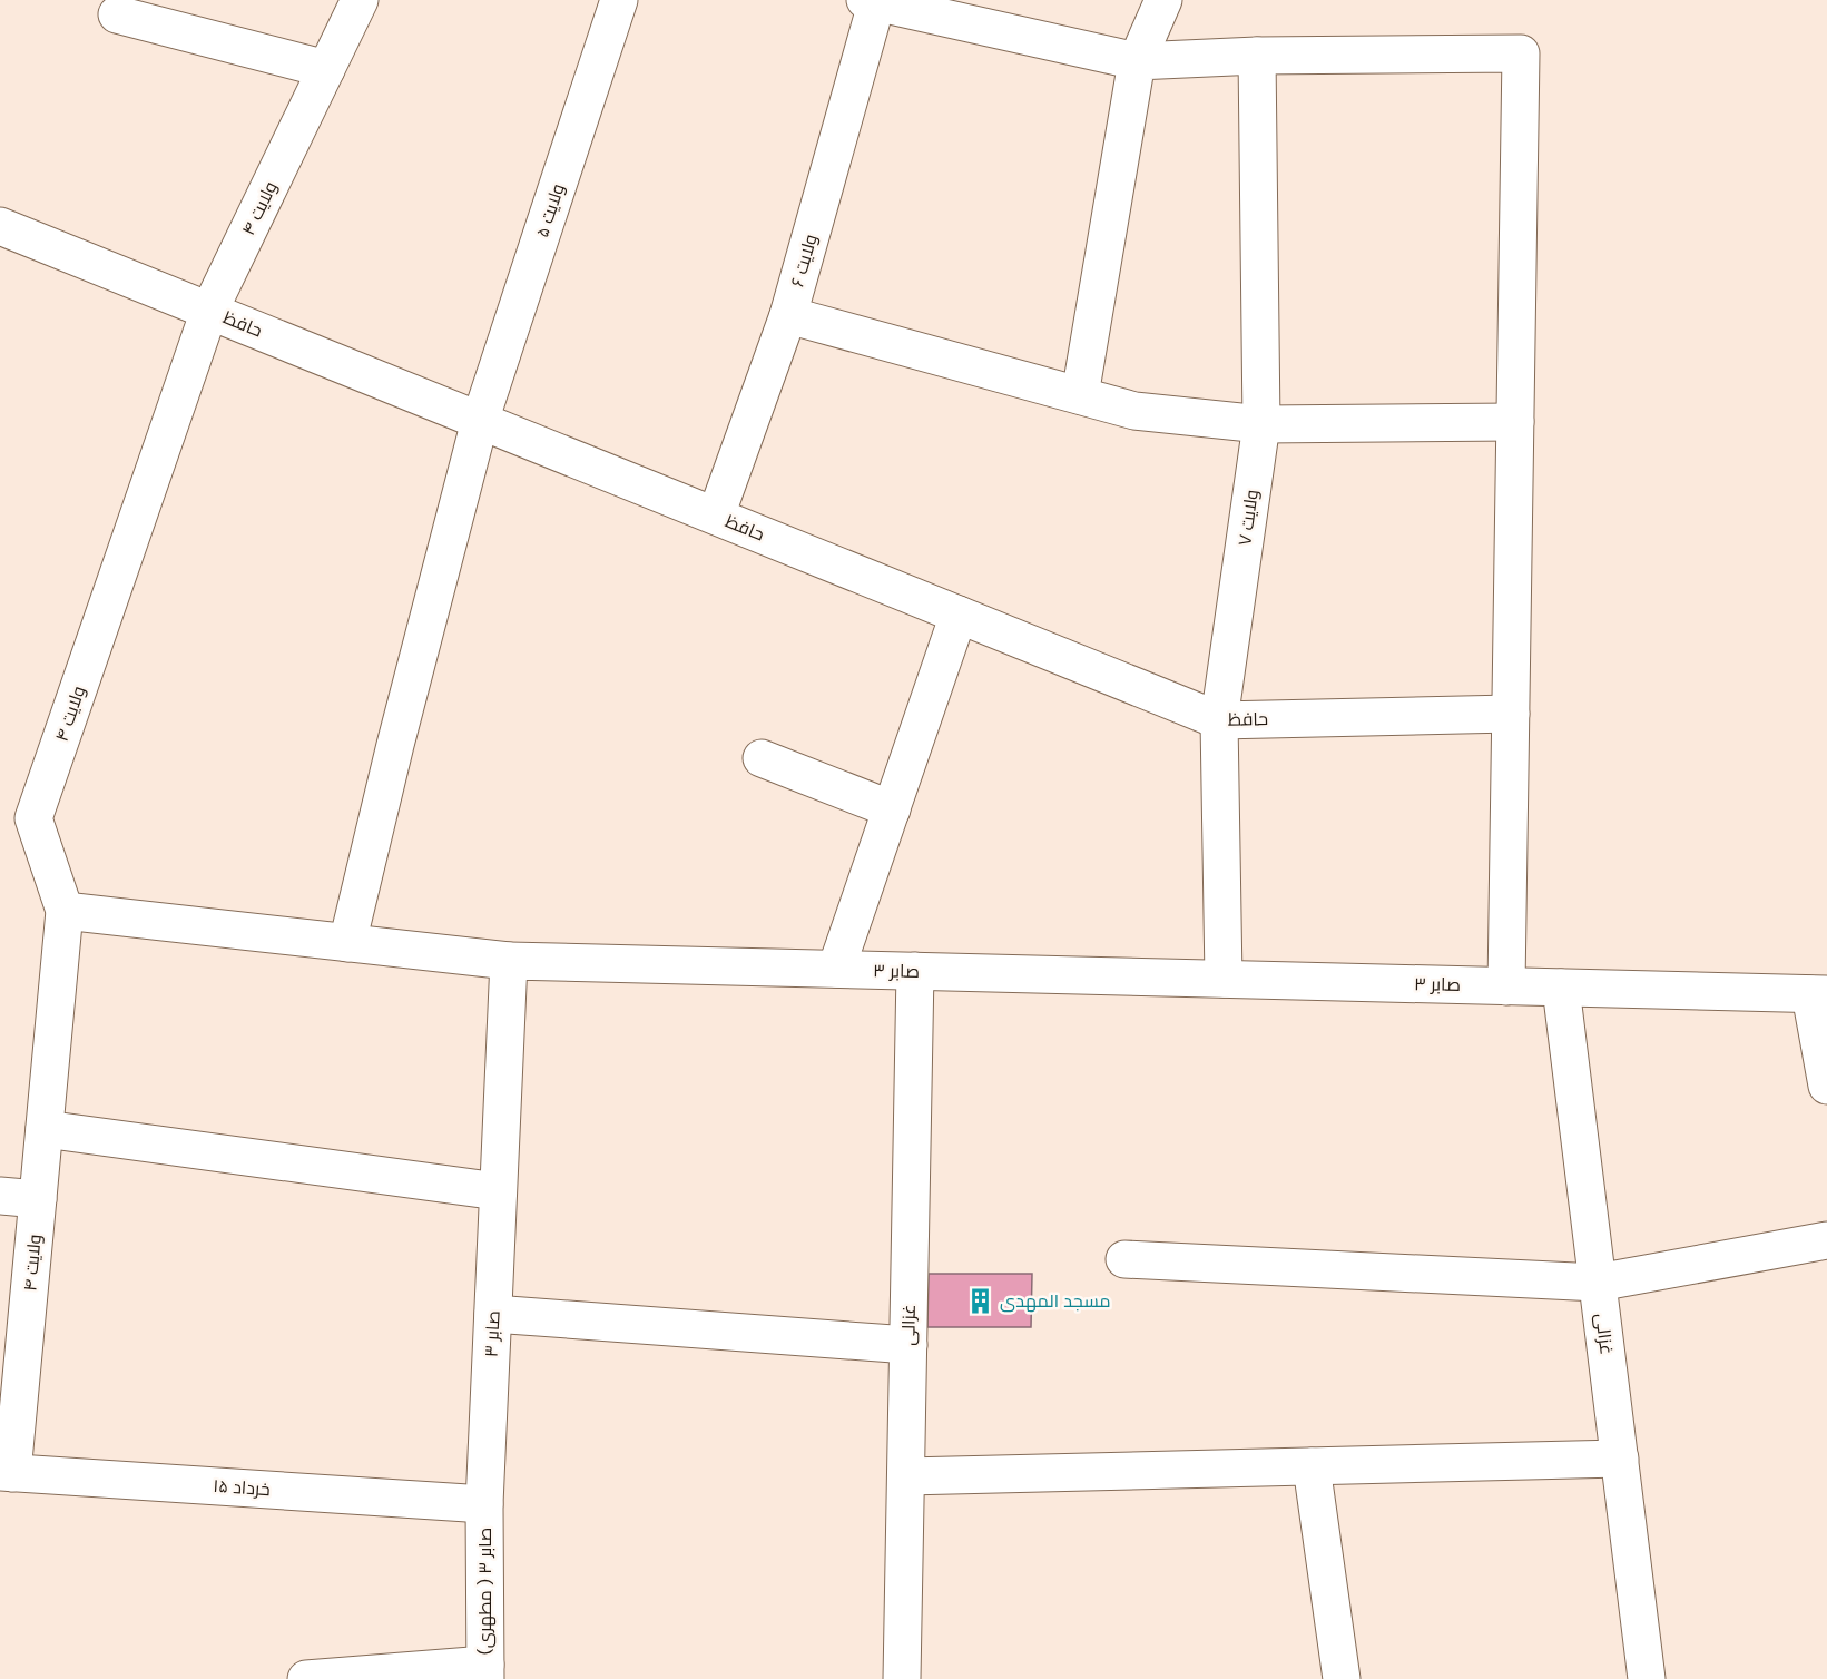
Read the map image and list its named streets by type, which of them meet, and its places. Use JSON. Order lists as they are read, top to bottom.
{
  "streets": {
    "street": [
      "ولایت ۴",
      "ولایت ۵",
      "ولایت ۶",
      "حافظ",
      "ولایت ۷",
      "صابر ۳",
      "غزالی",
      "۱۵ خرداد",
      "صابر ۳ ( مطهری)"
    ]
  },
  "crossings": [
    ["ولایت ۴", "حافظ"],
    ["ولایت ۴", "۱۵ خرداد"],
    ["ولایت ۵", "حافظ"],
    ["ولایت ۶", "حافظ"],
    ["حافظ", "ولایت ۷"],
    ["ولایت ۷", "صابر ۳"],
    ["صابر ۳", "غزالی"],
    ["صابر ۳", "۱۵ خرداد"],
    ["صابر ۳", "صابر ۳ ( مطهری)"],
    ["۱۵ خرداد", "صابر ۳ ( مطهری)"]
  ],
  "places": {
    "building": ["مسجد المهدی"]
  }
}
